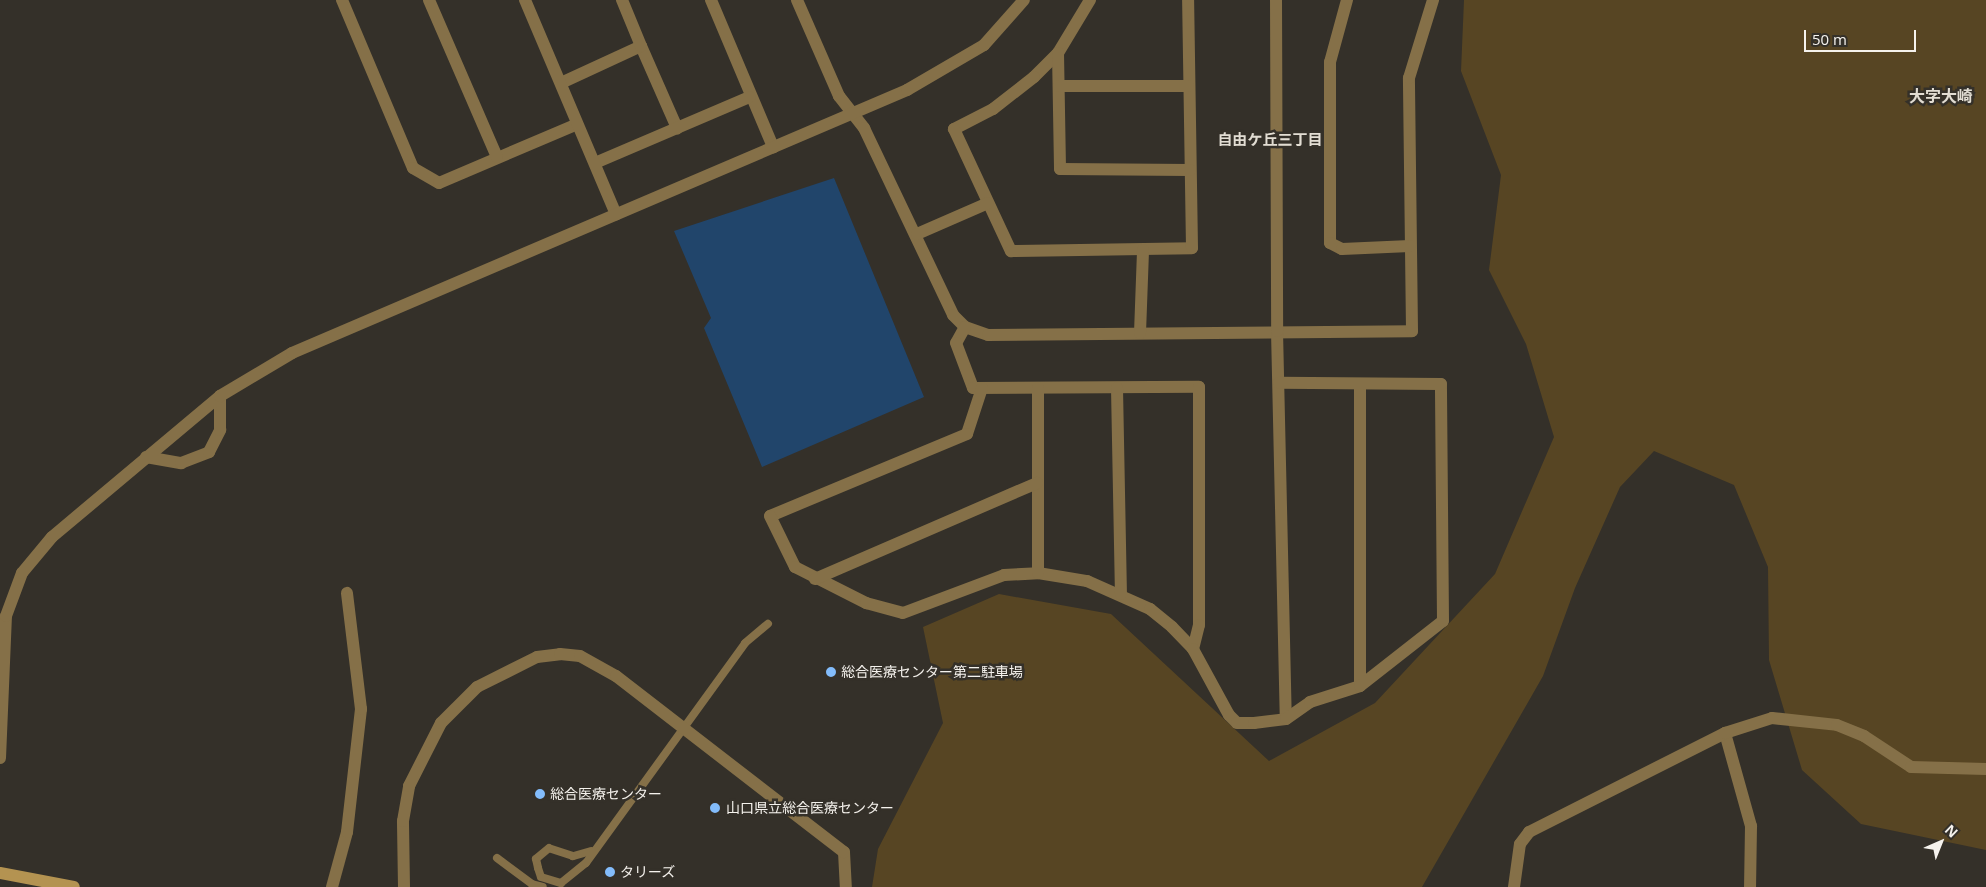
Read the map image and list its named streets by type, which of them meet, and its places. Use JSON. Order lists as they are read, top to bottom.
{
  "districts": ["大字大崎", "自由ケ丘三丁目"],
  "places": [
    "総合医療センター第二駐車場",
    "総合医療センター",
    "山口県立総合医療センター",
    "タリーズ"
  ],
  "scale_bar": "50 m",
  "north": "top right"
}
